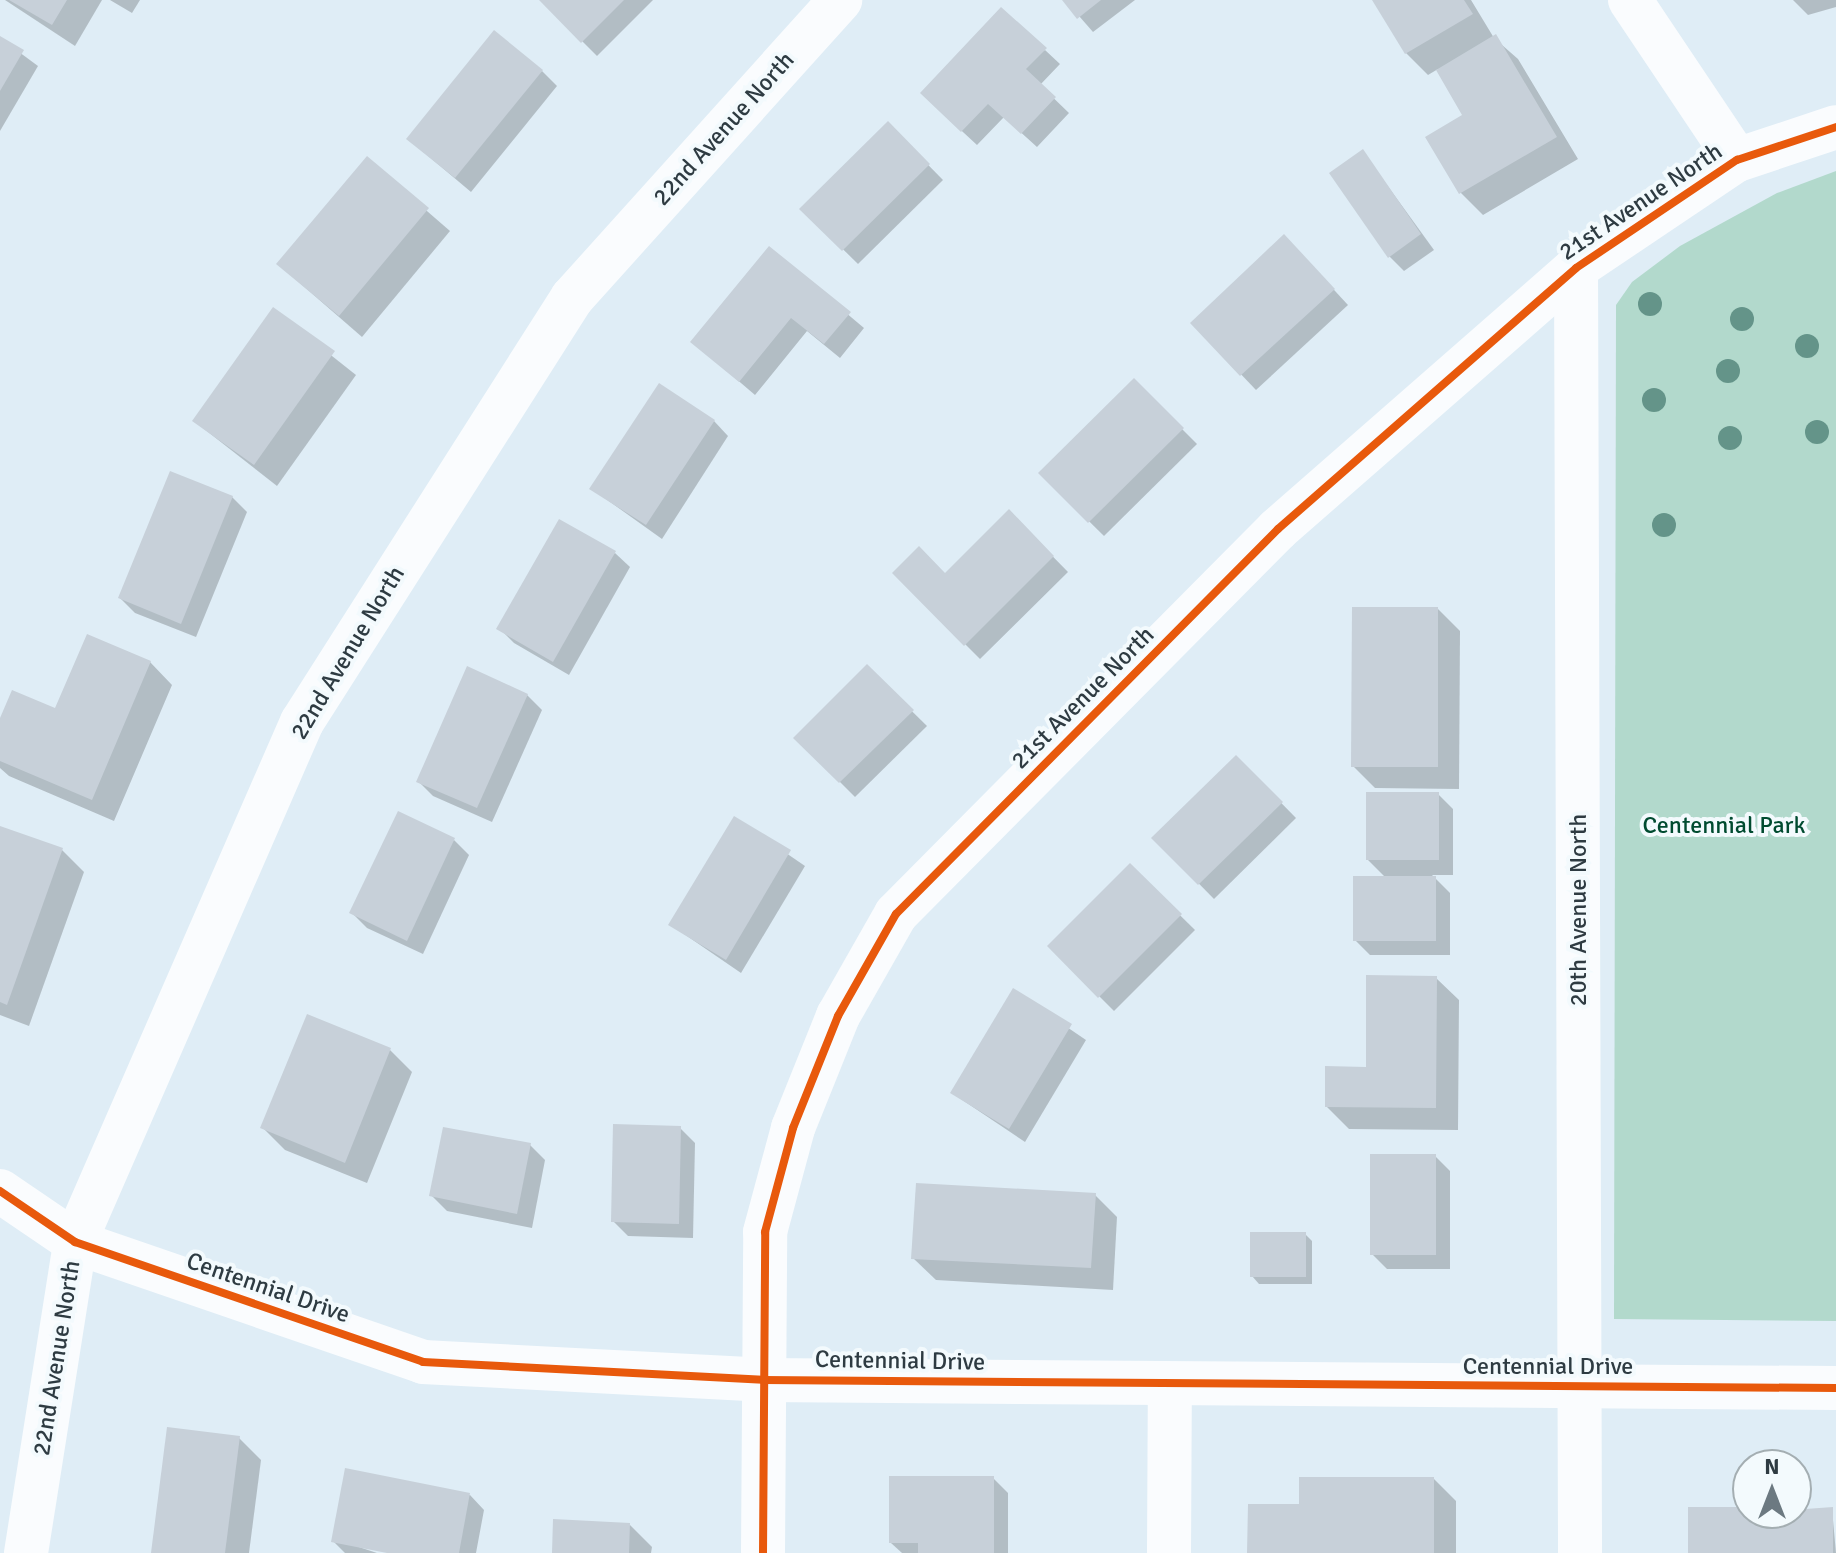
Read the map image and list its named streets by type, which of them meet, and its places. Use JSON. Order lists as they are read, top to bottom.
{
  "streets": {
    "street": [
      "22nd Avenue North",
      "21st Avenue North",
      "20th Avenue North",
      "Centennial Drive"
    ]
  },
  "crossings": [
    ["22nd Avenue North", "Centennial Drive"],
    ["21st Avenue North", "20th Avenue North"],
    ["21st Avenue North", "Centennial Drive"],
    ["20th Avenue North", "Centennial Drive"]
  ],
  "parks": ["Centennial Park"],
  "north": "top"
}
